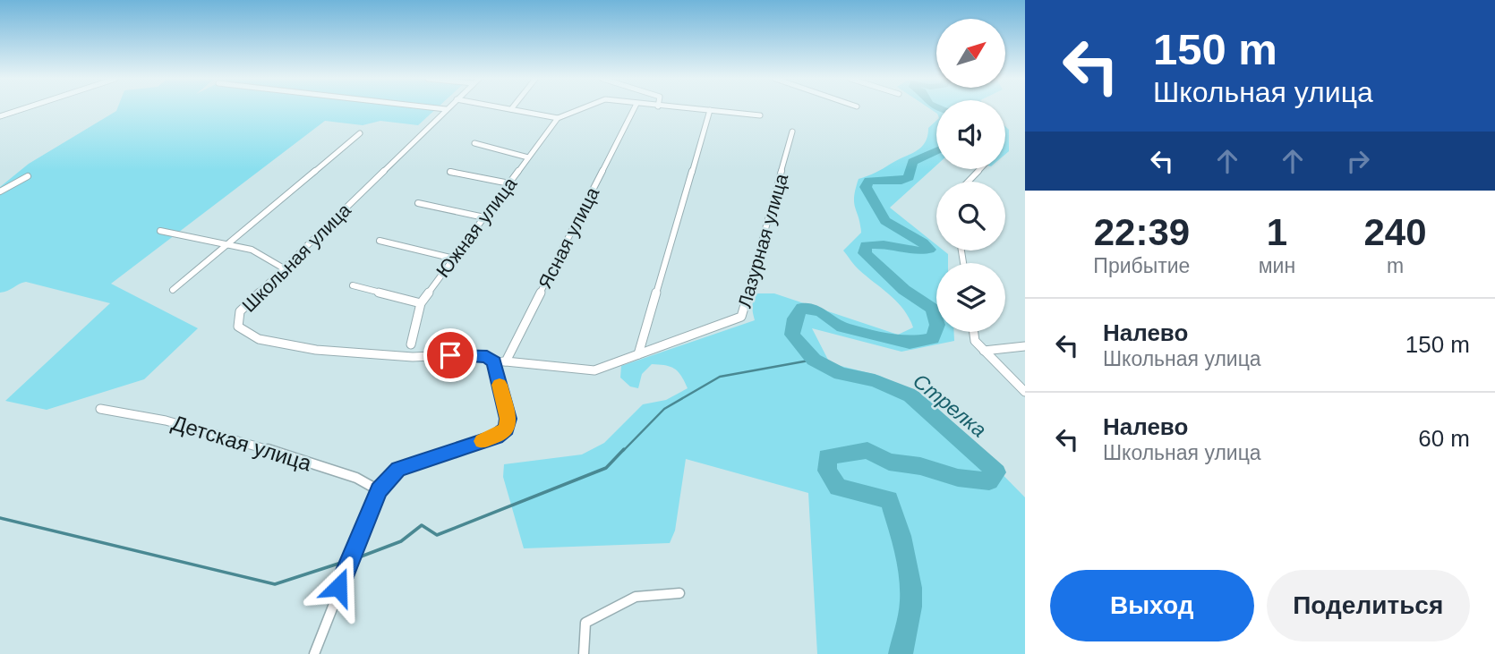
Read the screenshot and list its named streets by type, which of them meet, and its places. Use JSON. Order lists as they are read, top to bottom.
{
  "streets": {
    "street": [
      "Южная улица",
      "Ясная улица",
      "Лазурная улица",
      "Школьная улица",
      "Детская улица"
    ]
  },
  "water": ["Стрелка"],
  "north": "top right",
  "page": {
    "turn": ["150 m", "Школьная улица"],
    "eta": [
      "22:39",
      "Прибытие",
      "1",
      "мин",
      "240",
      "m"
    ],
    "list": [
      {
        "name": "Налево",
        "note": "Школьная улица",
        "value": "150 m"
      },
      {
        "name": "Налево",
        "note": "Школьная улица",
        "value": "60 m"
      }
    ],
    "buttons": ["Выход", "Поделиться"]
  }
}
